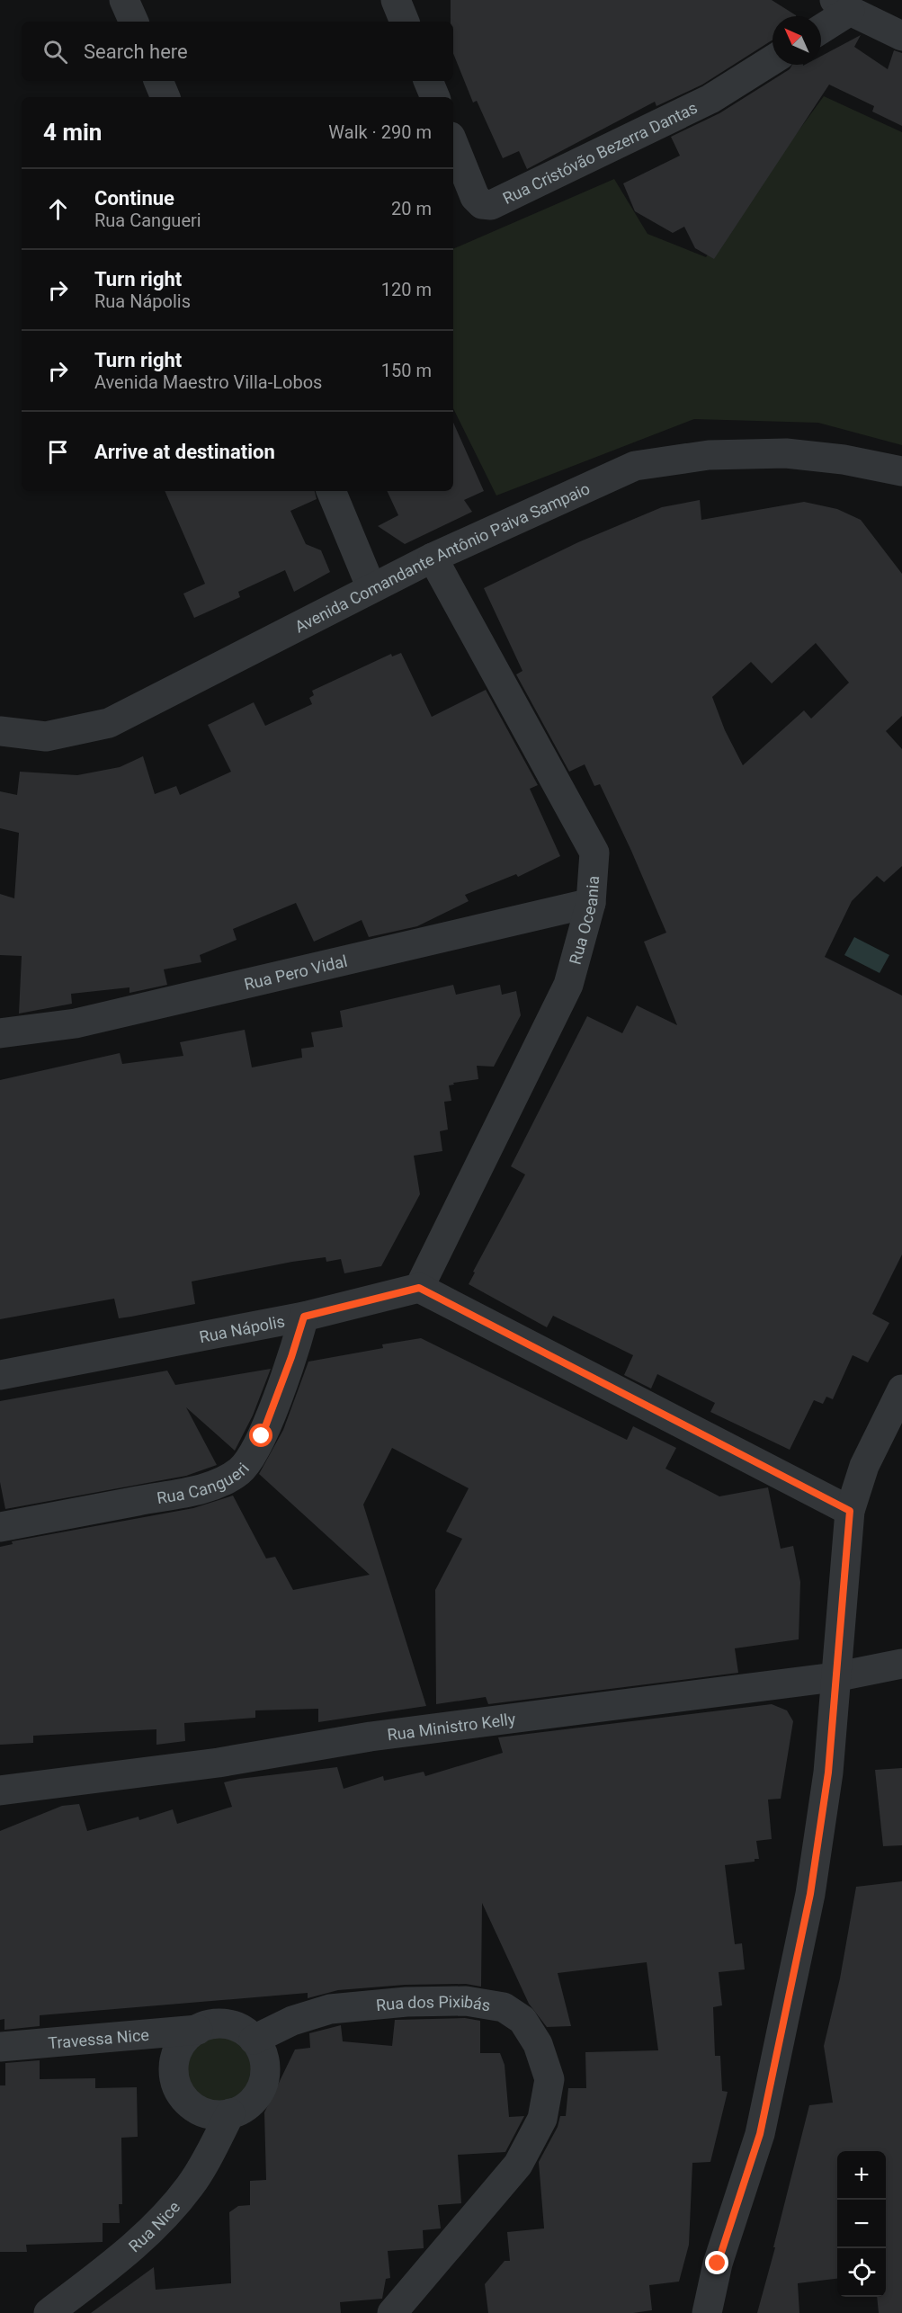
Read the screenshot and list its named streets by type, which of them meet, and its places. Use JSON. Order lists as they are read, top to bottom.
{
  "streets": {
    "street": [
      "Rua Cristóvão Bezerra Dantas",
      "Avenida Comandante Antônio Paiva Sampaio",
      "Rua Oceania",
      "Rua Pero Vidal",
      "Rua Nápolis",
      "Rua Cangueri",
      "Rua Ministro Kelly",
      "Rua dos Pixibás",
      "Travessa Nice",
      "Rua Nice"
    ]
  },
  "crossings": [
    ["Avenida Comandante Antônio Paiva Sampaio", "Rua Oceania"],
    ["Rua Oceania", "Rua Pero Vidal"],
    ["Rua Oceania", "Rua Nápolis"],
    ["Rua Nápolis", "Rua Cangueri"],
    ["Rua dos Pixibás", "Travessa Nice"],
    ["Rua dos Pixibás", "Rua Nice"],
    ["Travessa Nice", "Rua Nice"]
  ],
  "north": "top left",
  "page": {
    "search": "Search here",
    "heading": ["4 min", "Walk · 290 m"],
    "list": [
      ["Continue", "Rua Cangueri", "20 m"],
      ["Turn right", "Rua Nápolis", "120 m"],
      ["Turn right", "Avenida Maestro Villa-Lobos", "150 m"],
      "Arrive at destination"
    ],
    "map_buttons": ["+", "−"]
  }
}
